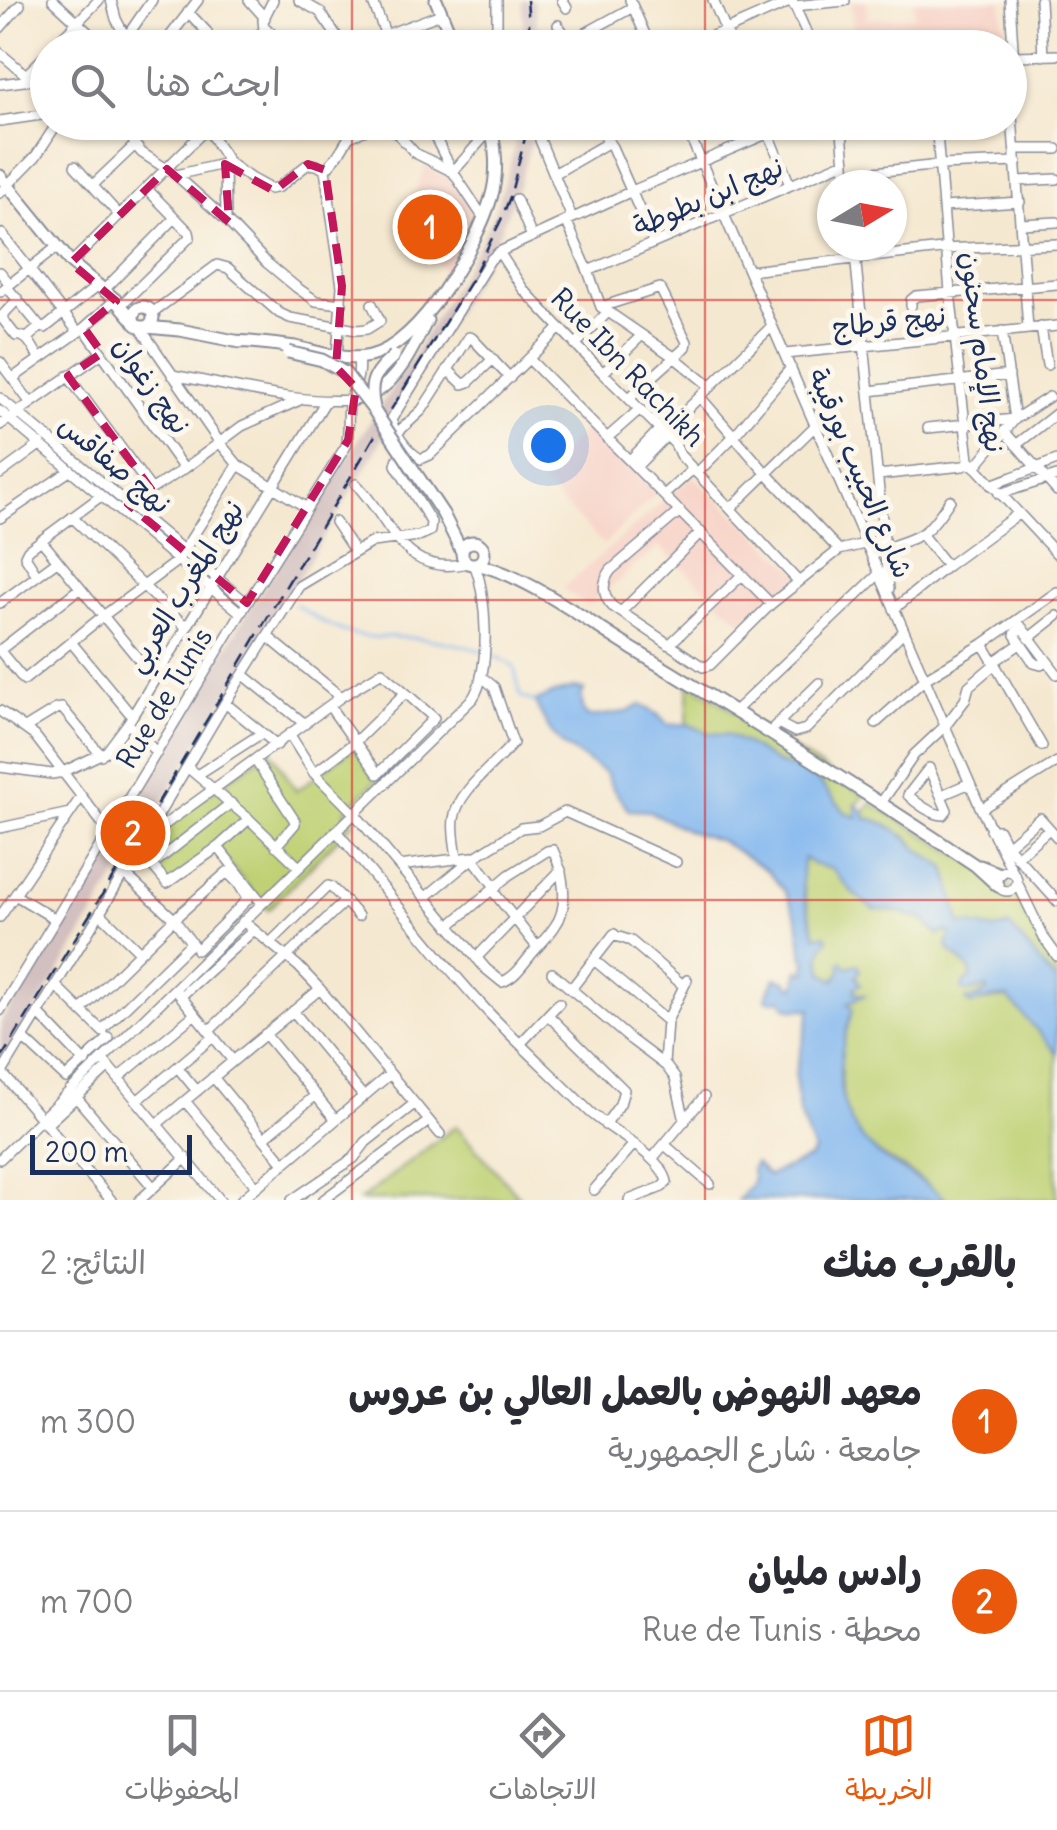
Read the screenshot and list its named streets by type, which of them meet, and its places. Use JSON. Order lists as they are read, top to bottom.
{
  "streets": {
    "street": [
      "نهج ابن بطوطة",
      "نهج قرطاج",
      "نهج الإمام سحنون",
      "Rue Ibn Rachikh",
      "نهج زغوان",
      "نهج صفاقس",
      "شارع الحبيب بورقيبة",
      "نهج المغرب العربي",
      "Rue de Tunis"
    ]
  },
  "crossings": [
    ["نهج ابن بطوطة", "شارع الحبيب بورقيبة"],
    ["نهج قرطاج", "نهج الإمام سحنون"],
    ["نهج قرطاج", "شارع الحبيب بورقيبة"],
    ["نهج صفاقس", "نهج المغرب العربي"],
    ["نهج صفاقس", "Rue de Tunis"]
  ],
  "scale_bar": "200 m",
  "north": "right",
  "page": {
    "search": "ابحث هنا",
    "pins": ["1", "2"],
    "scale": "200 m",
    "heading": ["بالقرب منك", "النتائج: 2"],
    "list": [
      {
        "mark": "1",
        "name": "معهد النهوض بالعمل العالي بن عروس",
        "note": "جامعة · شارع الجمهورية",
        "value": "300 m"
      },
      {
        "mark": "2",
        "name": "رادس مليان",
        "note": "محطة · Rue de Tunis",
        "value": "700 m"
      }
    ],
    "nav": ["الخريطة", "الاتجاهات", "المحفوظات"]
  }
}
